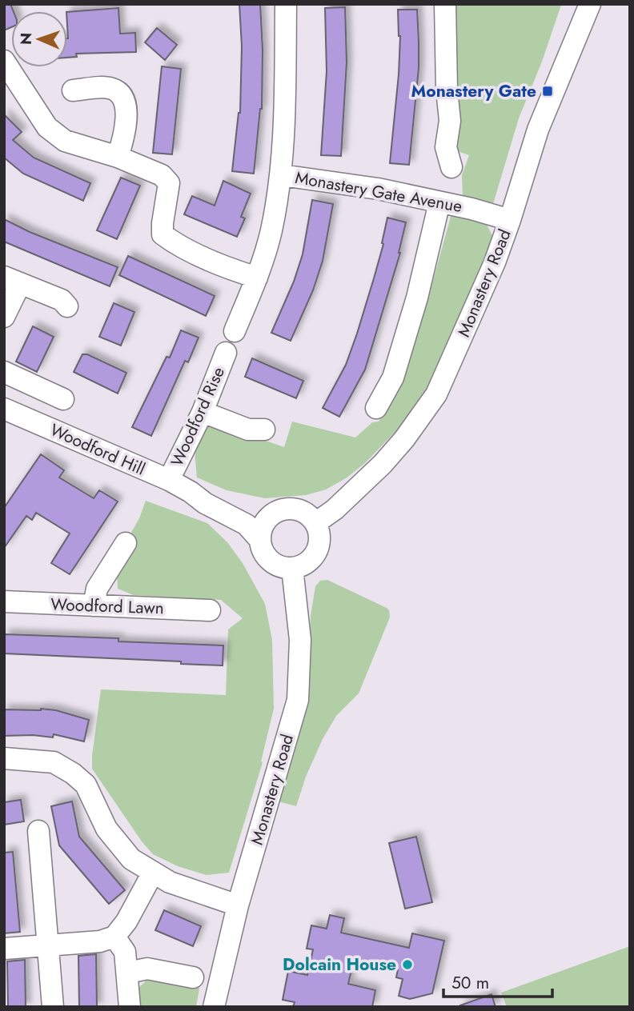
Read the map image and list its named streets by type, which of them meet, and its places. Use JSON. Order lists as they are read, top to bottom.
{
  "streets": {
    "street": [
      "Monastery Gate Avenue",
      "Monastery Road",
      "Woodford Rise",
      "Woodford Hill",
      "Woodford Lawn"
    ]
  },
  "crossings": [
    ["Monastery Gate Avenue", "Monastery Road"],
    ["Monastery Road", "Woodford Hill"],
    ["Woodford Rise", "Woodford Hill"]
  ],
  "places": {
    "transit": ["Monastery Gate"],
    "other": ["Dolcain House"]
  },
  "scale_bar": "50 m",
  "north": "left"
}
